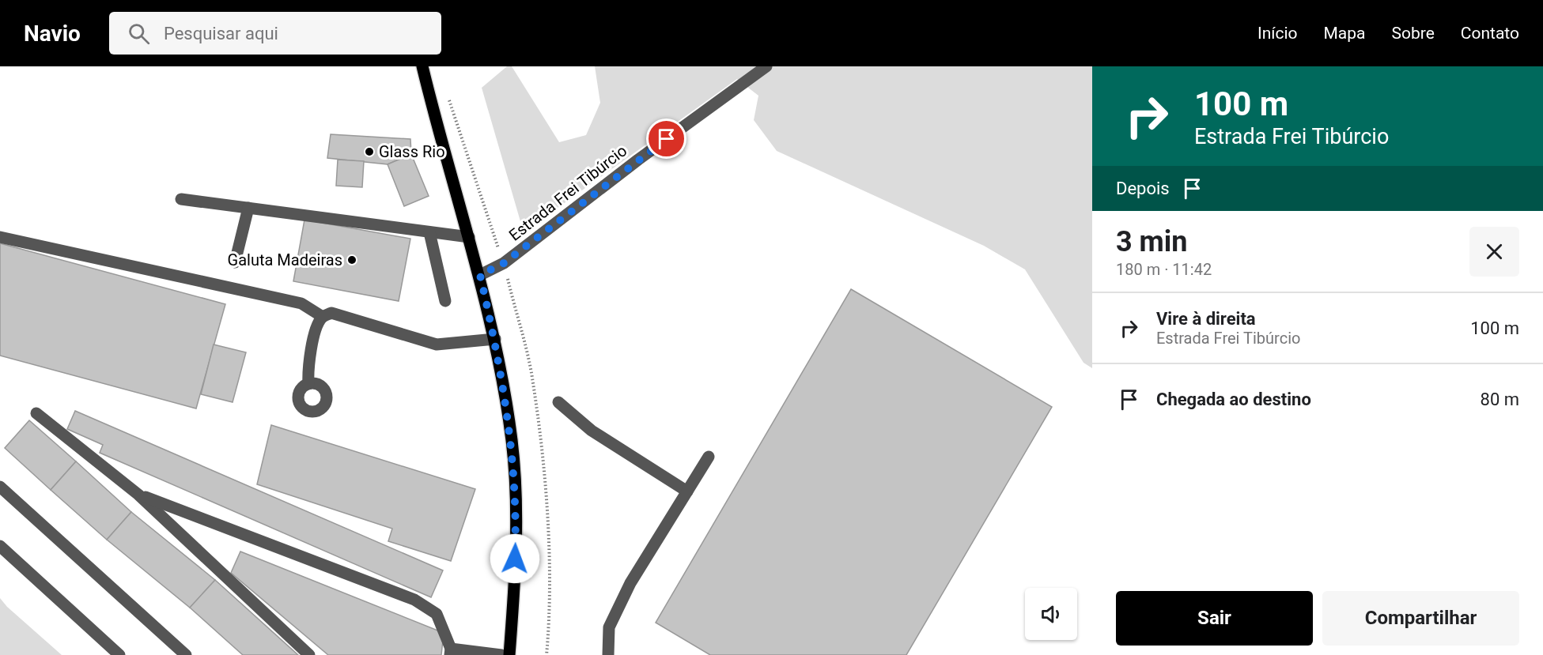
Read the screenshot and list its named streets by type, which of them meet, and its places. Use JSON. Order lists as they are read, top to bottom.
{
  "streets": {
    "street": ["Estrada Frei Tibúrcio"]
  },
  "places": ["Glass Rio", "Galuta Madeiras"],
  "page": {
    "header": "Navio",
    "search": "Pesquisar aqui",
    "nav": [
      "Início",
      "Mapa",
      "Sobre",
      "Contato"
    ],
    "turn": ["100 m", "Estrada Frei Tibúrcio"],
    "then": "Depois",
    "heading": ["3 min", "180 m · 11:42"],
    "list": [
      {
        "name": "Vire à direita",
        "note": "Estrada Frei Tibúrcio",
        "value": "100 m"
      },
      {
        "name": "Chegada ao destino",
        "value": "80 m"
      }
    ],
    "buttons": ["Sair", "Compartilhar"]
  }
}
